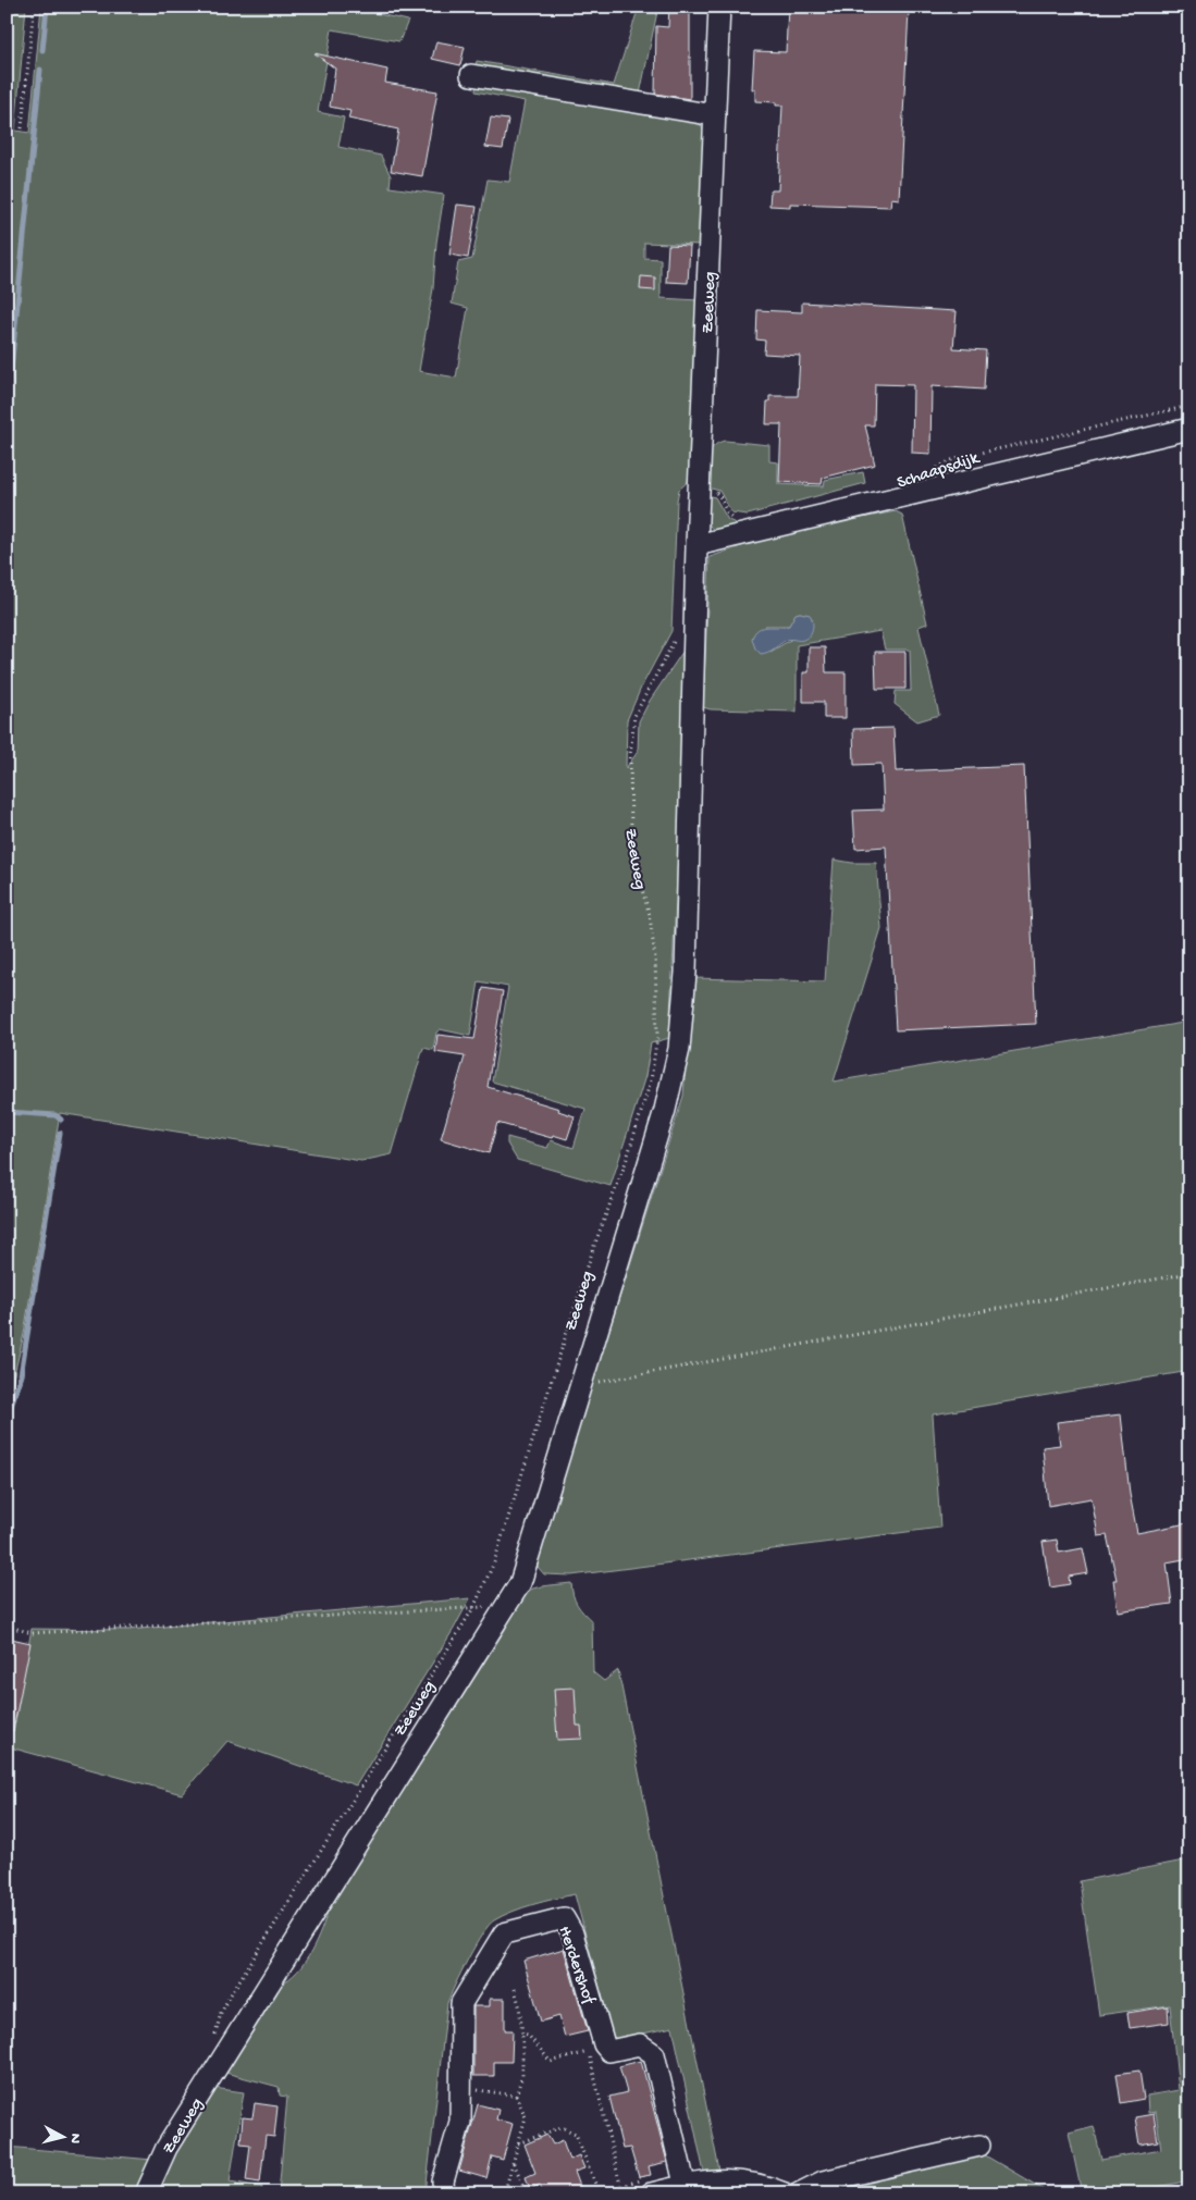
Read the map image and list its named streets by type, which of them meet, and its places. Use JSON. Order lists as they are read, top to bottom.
{
  "streets": {
    "street": ["Zeeweg", "Schaapsdijk", "Herdershof"]
  },
  "crossings": [
    ["Zeeweg", "Schaapsdijk"]
  ],
  "north": "right"
}
